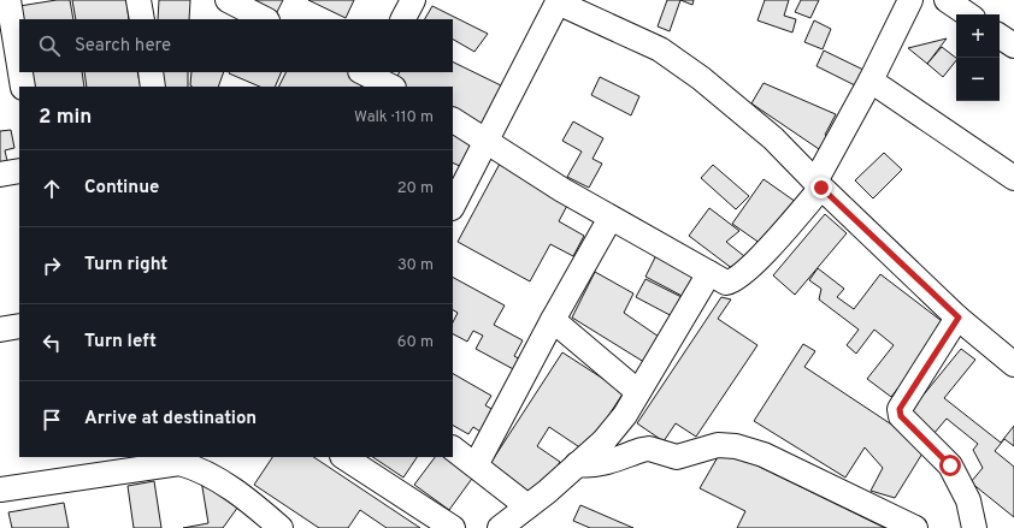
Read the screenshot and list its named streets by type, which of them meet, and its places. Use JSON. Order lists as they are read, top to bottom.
{
  "page": {
    "map_buttons": ["+", "−"],
    "search": "Search here",
    "heading": ["2 min", "Walk · 110 m"],
    "list": [
      ["Continue", "20 m"],
      ["Turn right", "30 m"],
      ["Turn left", "60 m"],
      "Arrive at destination"
    ]
  }
}
